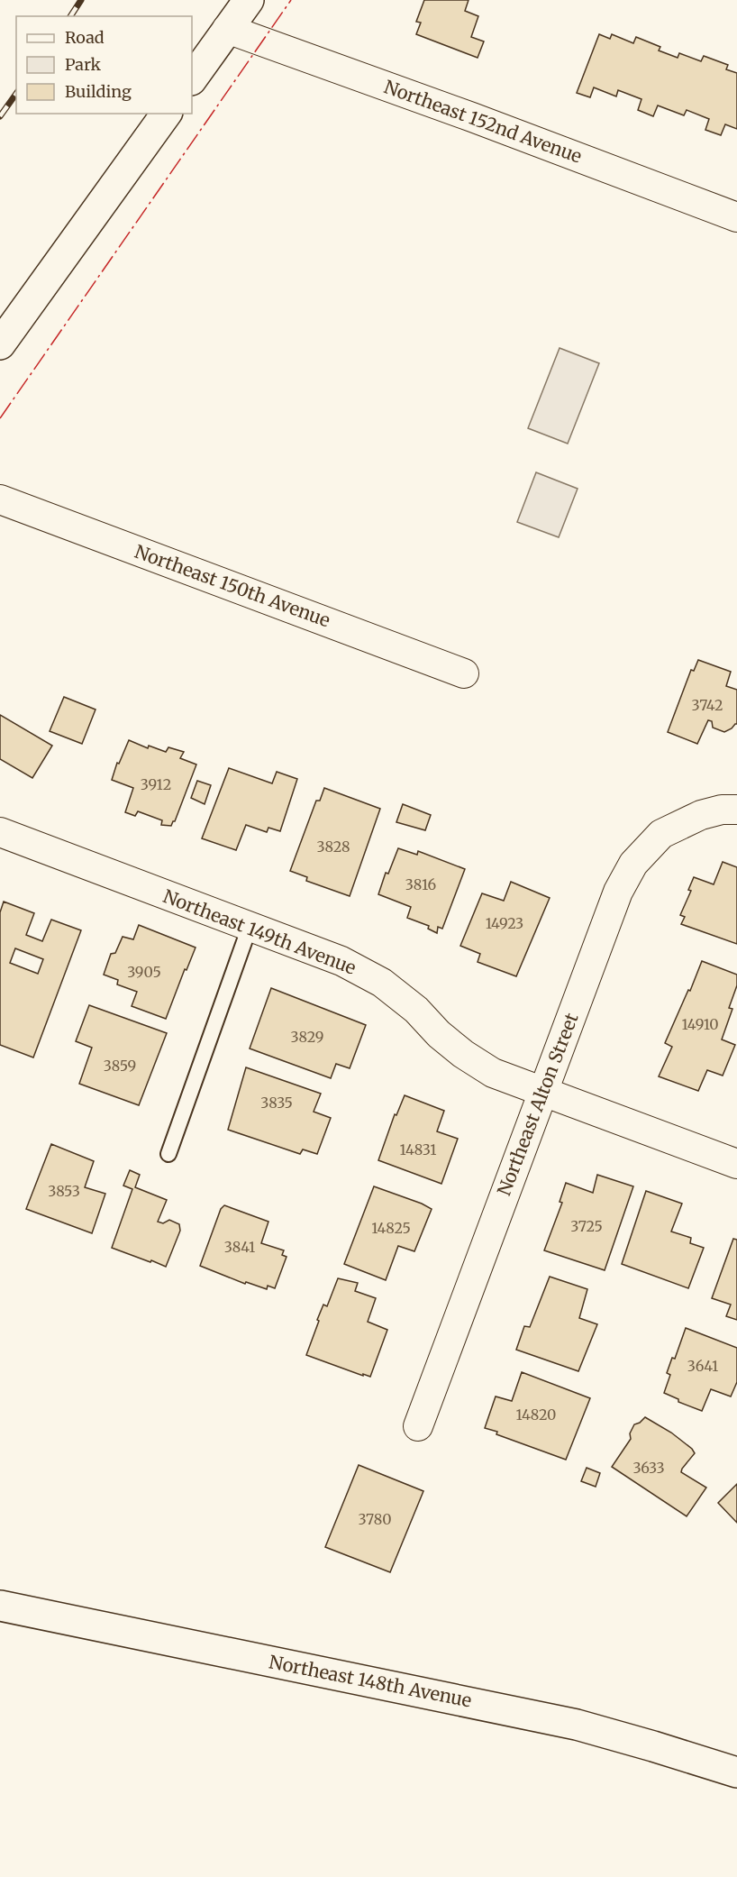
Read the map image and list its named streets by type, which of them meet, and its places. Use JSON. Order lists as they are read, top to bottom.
{
  "streets": {
    "main road": ["Northeast 148th Avenue"],
    "street": [
      "Northeast 152nd Avenue",
      "Northeast 150th Avenue",
      "Northeast 149th Avenue",
      "Northeast Alton Street"
    ]
  },
  "crossings": [
    ["Northeast 149th Avenue", "Northeast Alton Street"]
  ],
  "house_numbers": [
    "3742",
    "3912",
    "3828",
    "3816",
    "14923",
    "3905",
    "14910",
    "3829",
    "3859",
    "3835",
    "14831",
    "3853",
    "3725",
    "14825",
    "3841",
    "3641",
    "14820",
    "3633",
    "3780"
  ],
  "legend": ["Road", "Park", "Building"]
}
